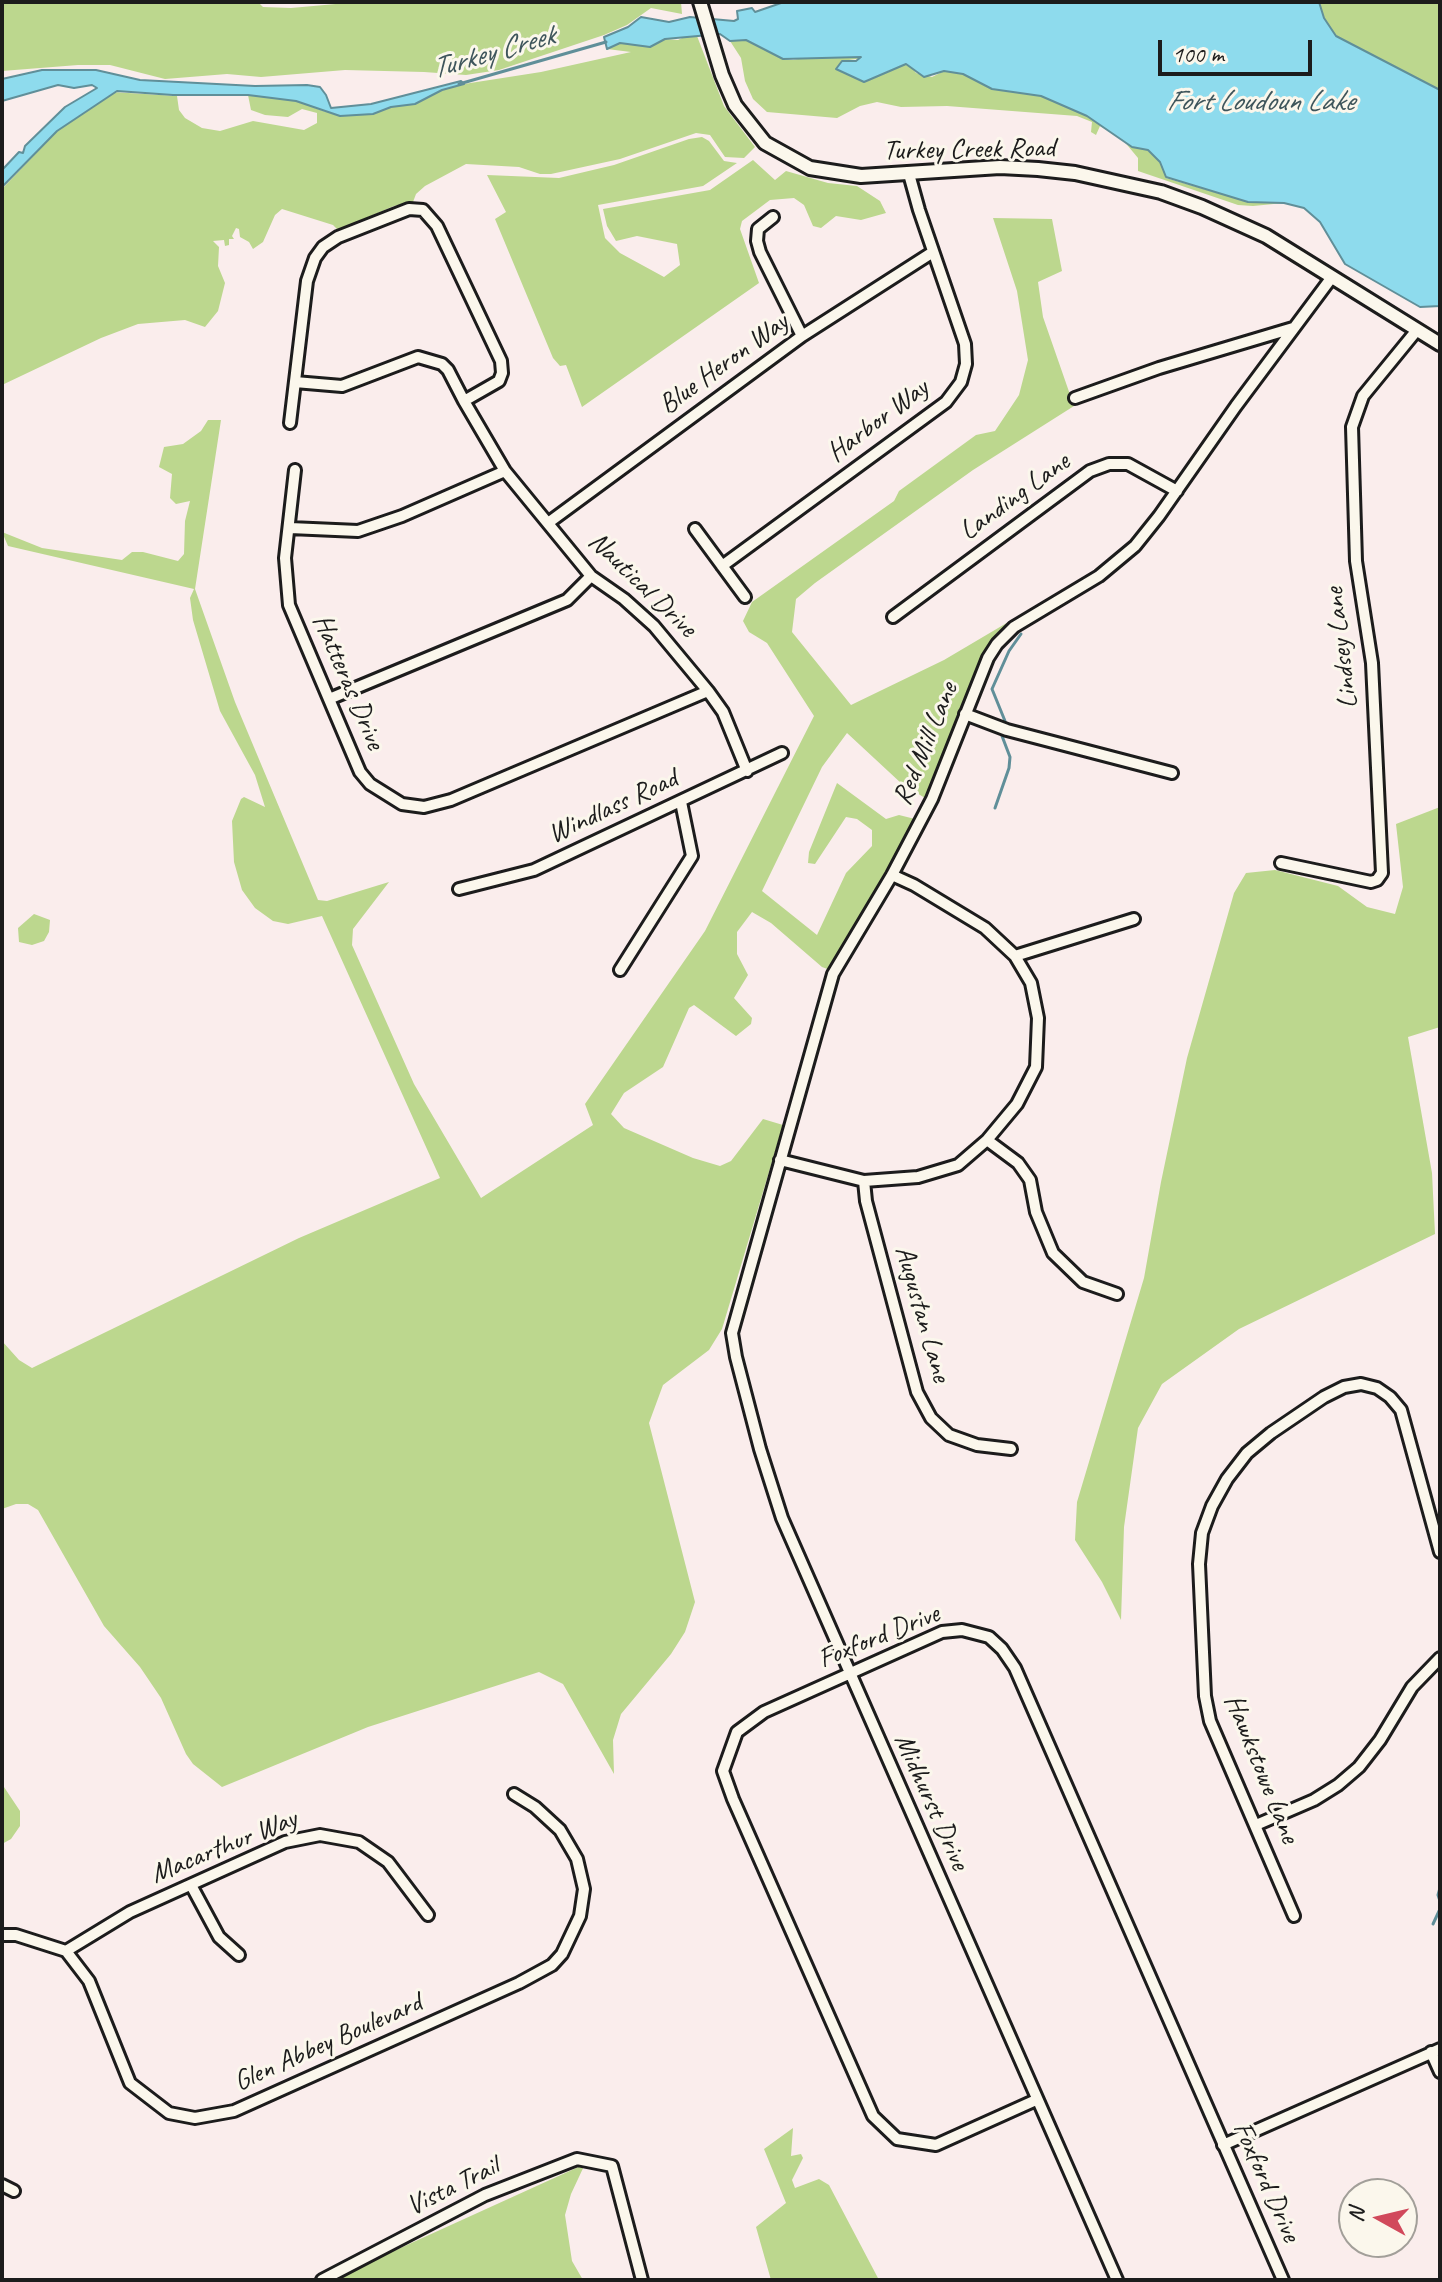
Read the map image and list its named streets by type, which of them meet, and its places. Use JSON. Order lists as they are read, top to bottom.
{
  "streets": {
    "street": [
      "Turkey Creek Road",
      "Blue Heron Way",
      "Harbor Way",
      "Landing Lane",
      "Nautical Drive",
      "Lindsey Lane",
      "Hatteras Drive",
      "Red Mill Lane",
      "Windlass Road",
      "Augustan Lane",
      "Foxford Drive",
      "Hawkstowe Lane",
      "Midhurst Drive",
      "Macarthur Way",
      "Glen Abbey Boulevard",
      "Vista Trail"
    ]
  },
  "crossings": [
    ["Turkey Creek Road", "Harbor Way"],
    ["Turkey Creek Road", "Lindsey Lane"],
    ["Turkey Creek Road", "Red Mill Lane"],
    ["Blue Heron Way", "Harbor Way"],
    ["Blue Heron Way", "Nautical Drive"],
    ["Landing Lane", "Red Mill Lane"],
    ["Nautical Drive", "Hatteras Drive"],
    ["Nautical Drive", "Windlass Road"],
    ["Red Mill Lane", "Midhurst Drive"],
    ["Foxford Drive", "Midhurst Drive"],
    ["Macarthur Way", "Glen Abbey Boulevard"]
  ],
  "water": ["Turkey Creek", "Fort Loudoun Lake"],
  "scale_bar": "100 m",
  "north": "left"
}
